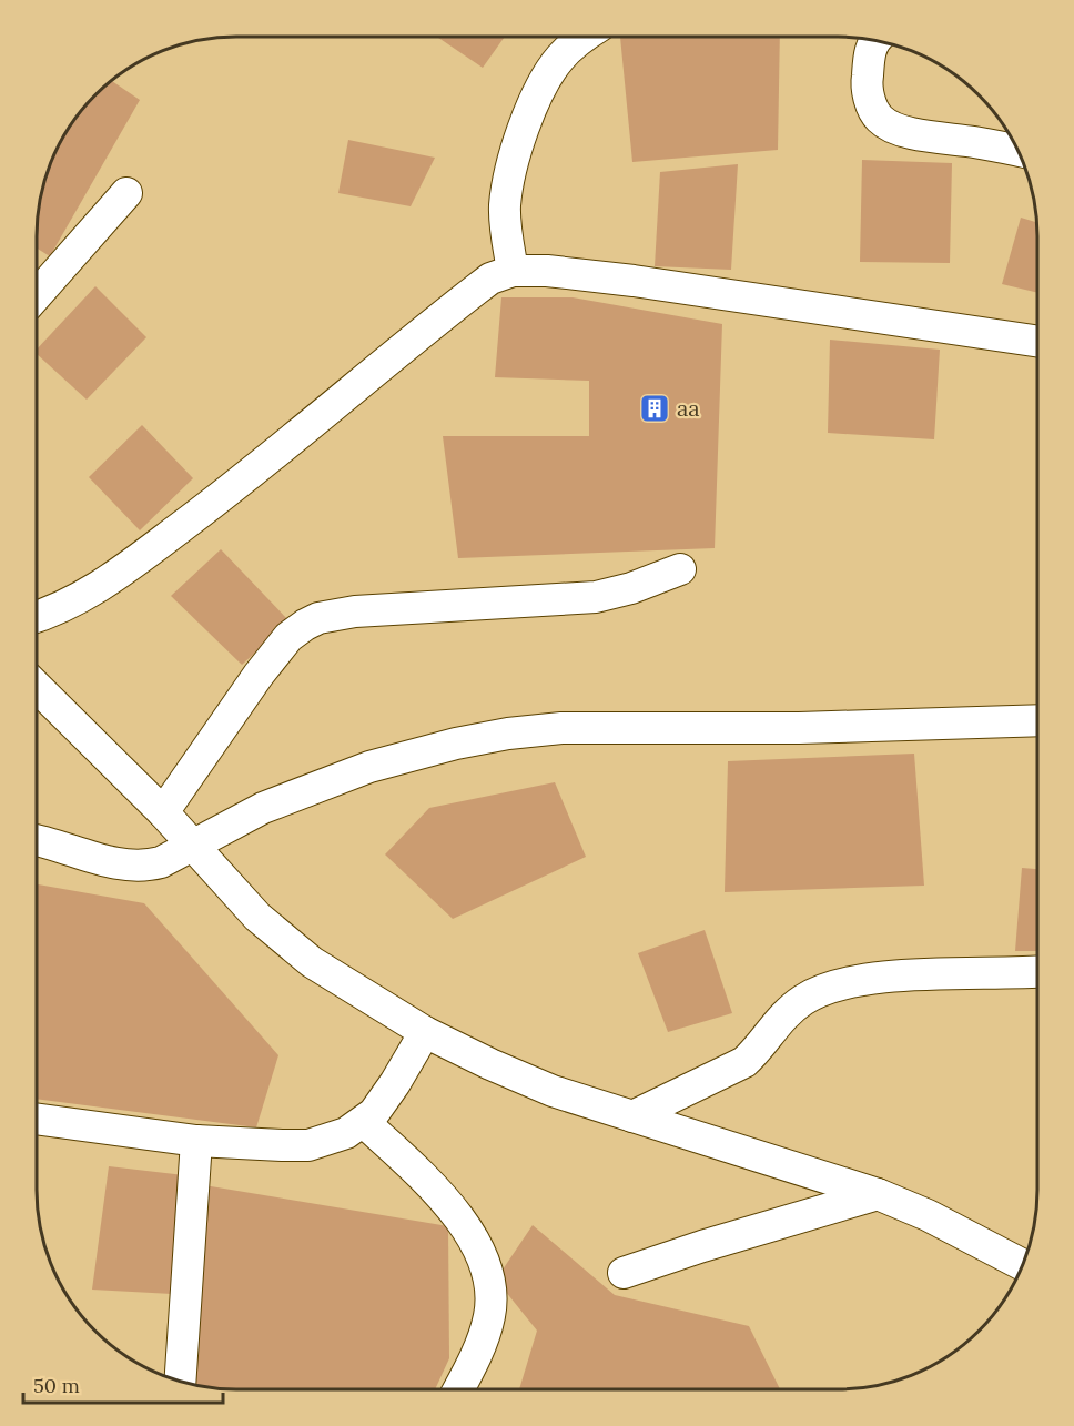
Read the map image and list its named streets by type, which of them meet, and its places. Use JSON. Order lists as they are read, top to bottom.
{
  "places": {
    "building": ["aa"]
  },
  "scale_bar": "50 m"
}
